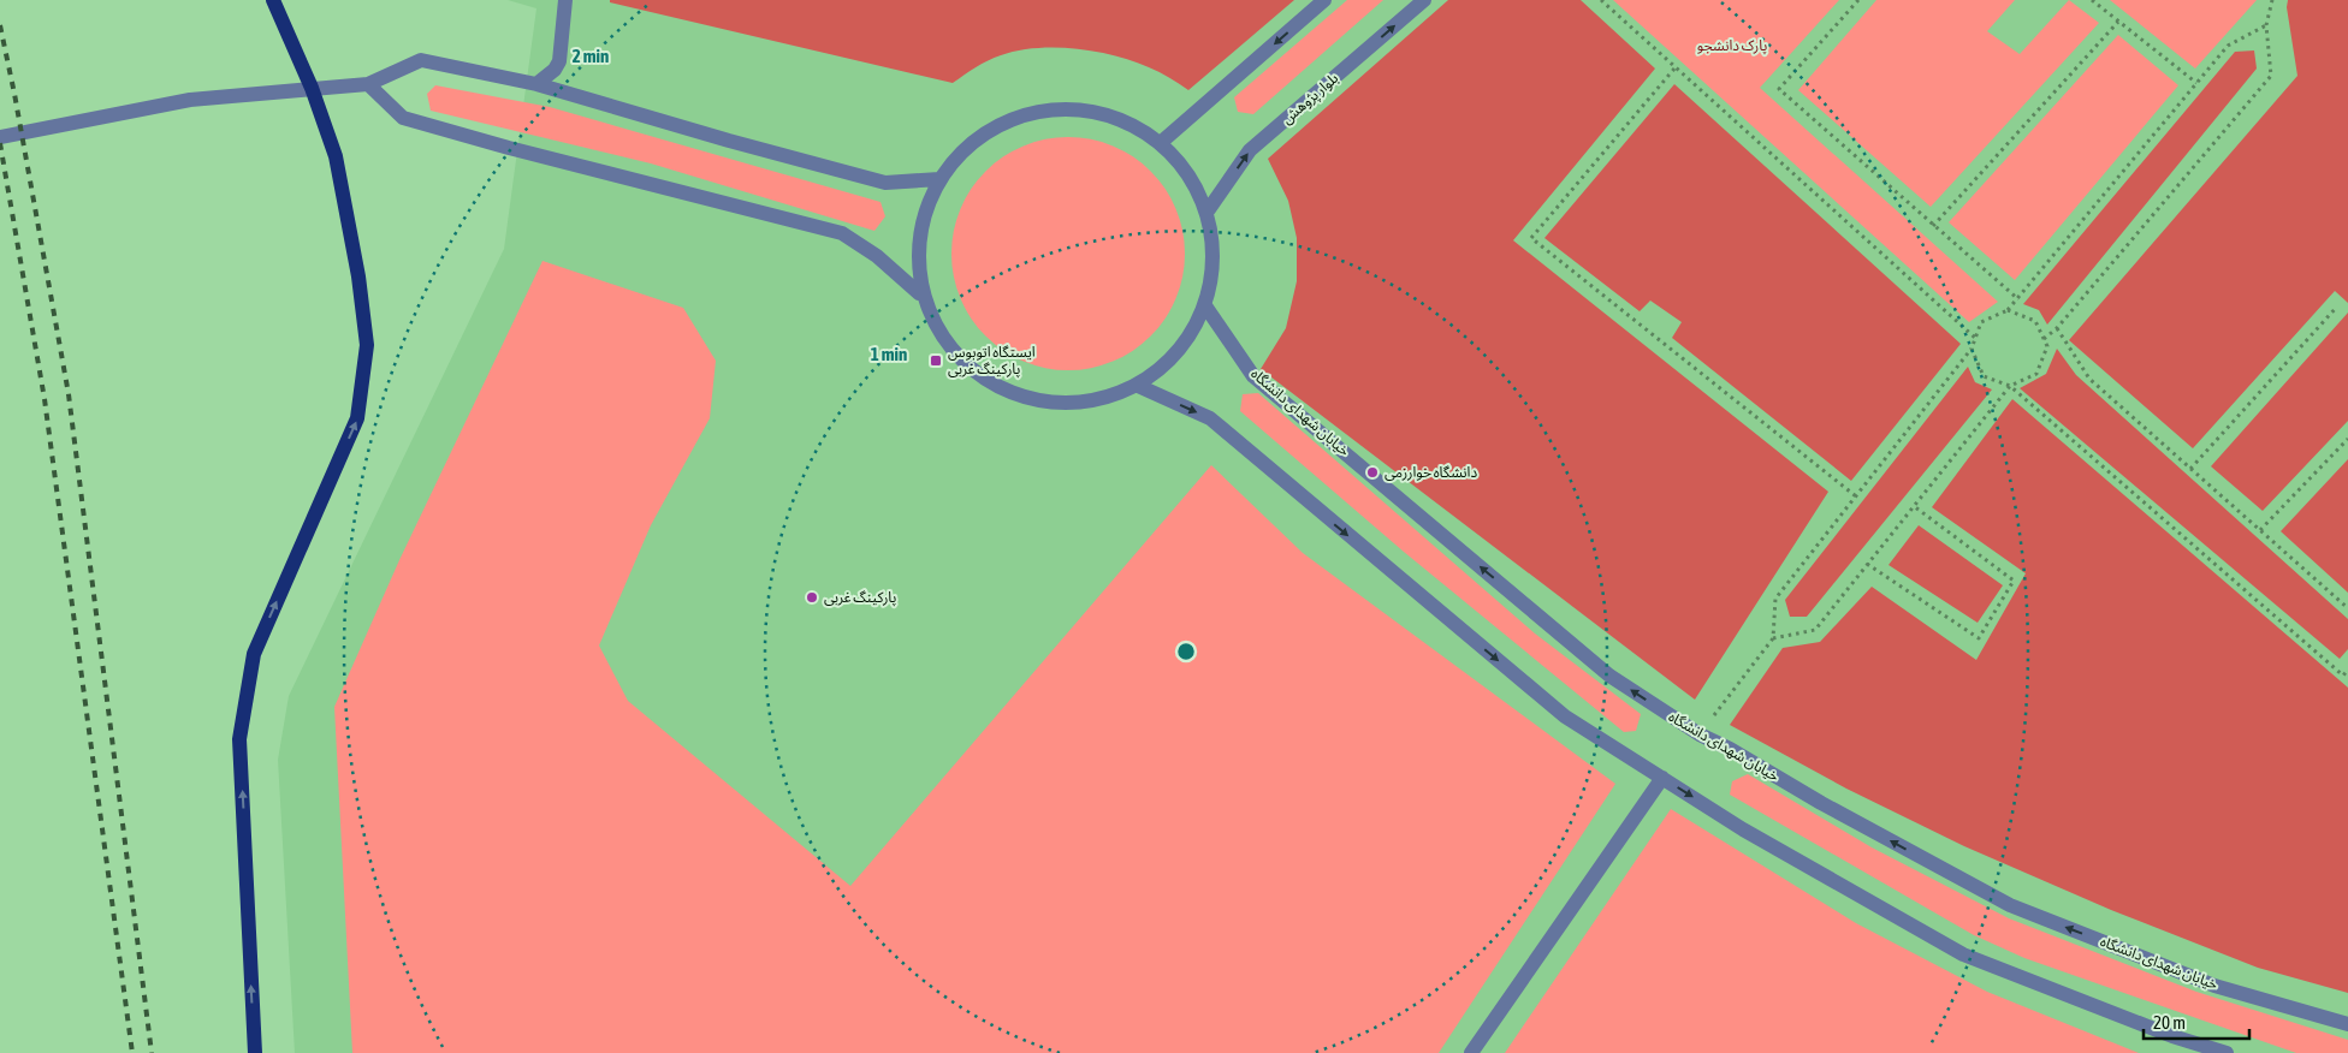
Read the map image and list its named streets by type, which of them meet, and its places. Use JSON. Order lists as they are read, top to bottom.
{
  "streets": {
    "lane": ["بلوار پژوهش", "خیابان شهدای دانشگاه"]
  },
  "parks": ["پارک دانشجو"],
  "places": {
    "transit": ["ایستگاه اتوبوس پارکینگ غربی"],
    "other": ["دانشگاه خوارزمی", "پارکینگ غربی"]
  },
  "scale_bar": "20 m",
  "rings": ["2 min", "1 min"]
}
